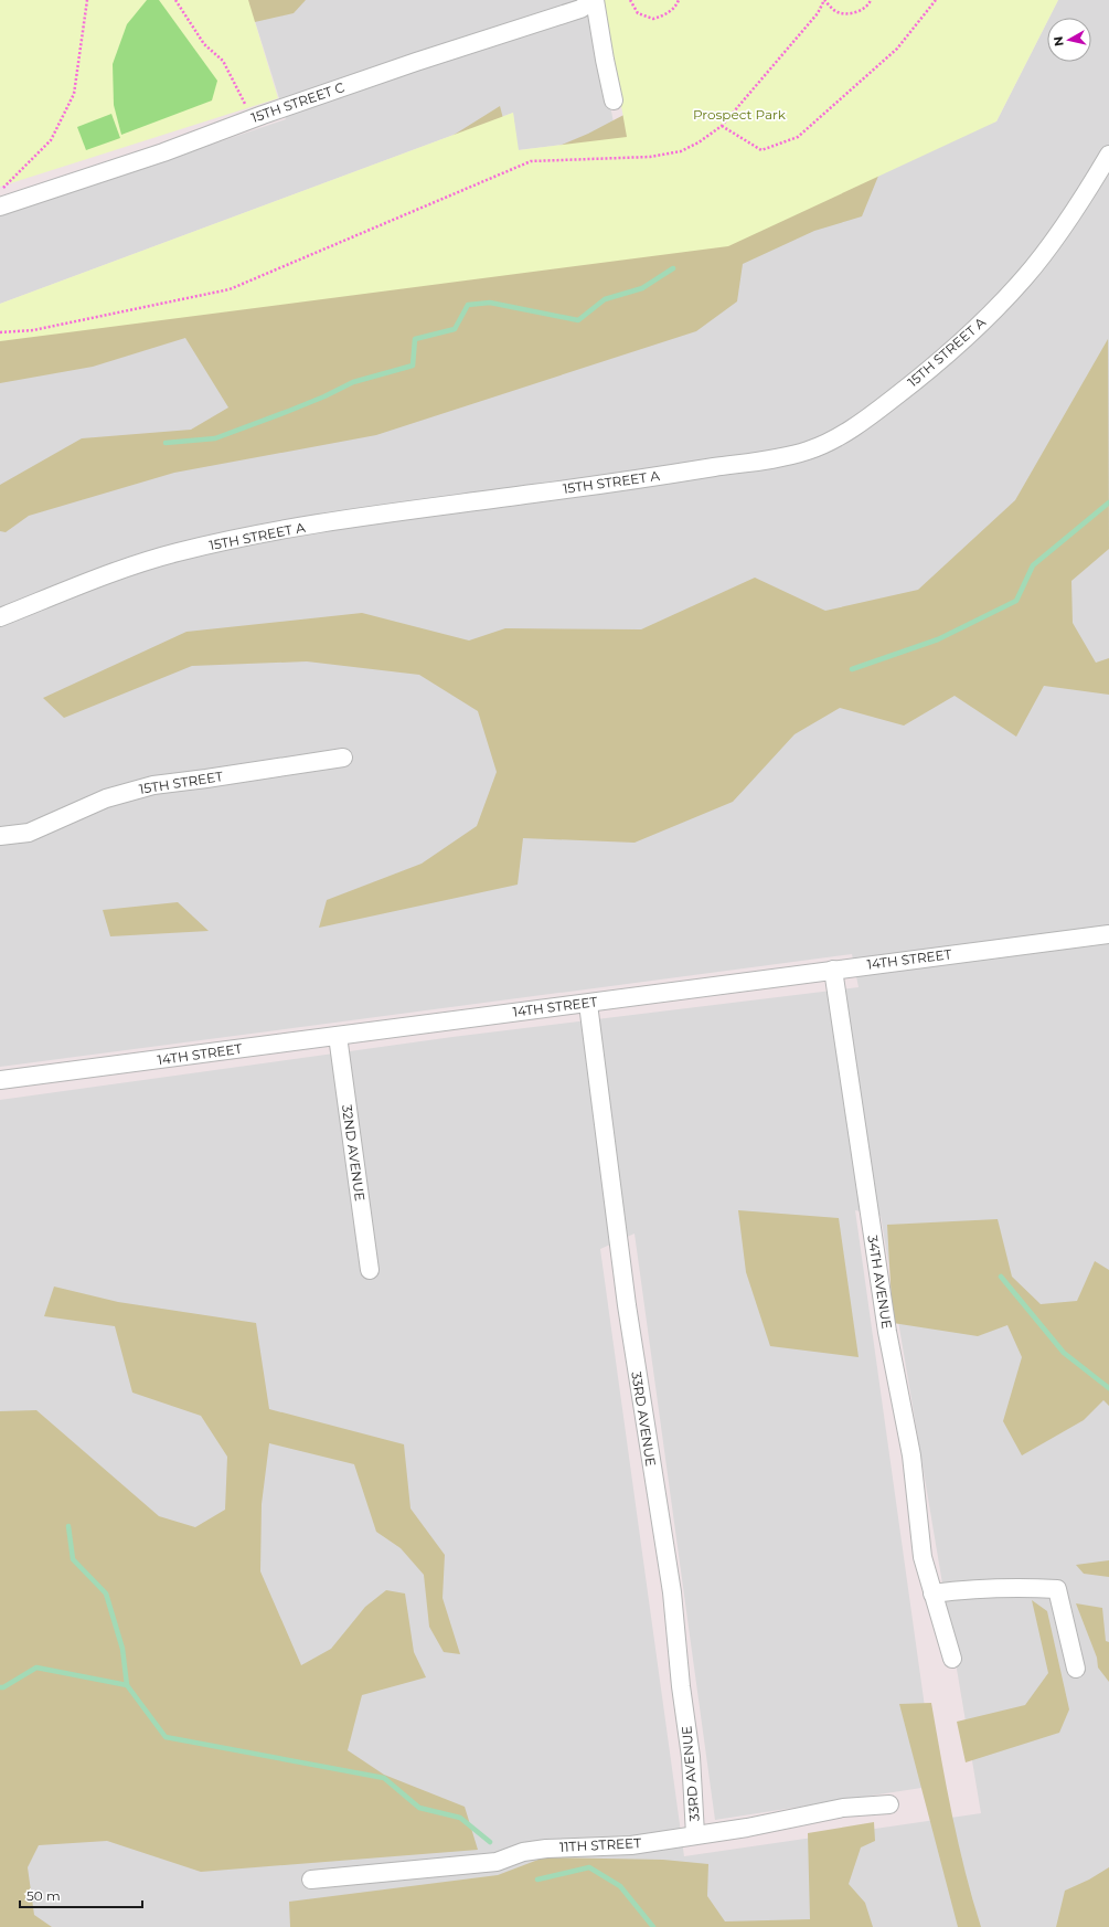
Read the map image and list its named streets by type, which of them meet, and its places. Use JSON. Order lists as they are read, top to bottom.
{
  "streets": {
    "street": [
      "15TH STREET C",
      "15TH STREET A",
      "15TH STREET",
      "14TH STREET",
      "32ND AVENUE",
      "34TH AVENUE",
      "33RD AVENUE",
      "11TH STREET"
    ]
  },
  "crossings": [
    ["14TH STREET", "32ND AVENUE"],
    ["14TH STREET", "34TH AVENUE"],
    ["14TH STREET", "33RD AVENUE"],
    ["33RD AVENUE", "11TH STREET"]
  ],
  "parks": ["Prospect Park"],
  "scale_bar": "50 m",
  "north": "left"
}
